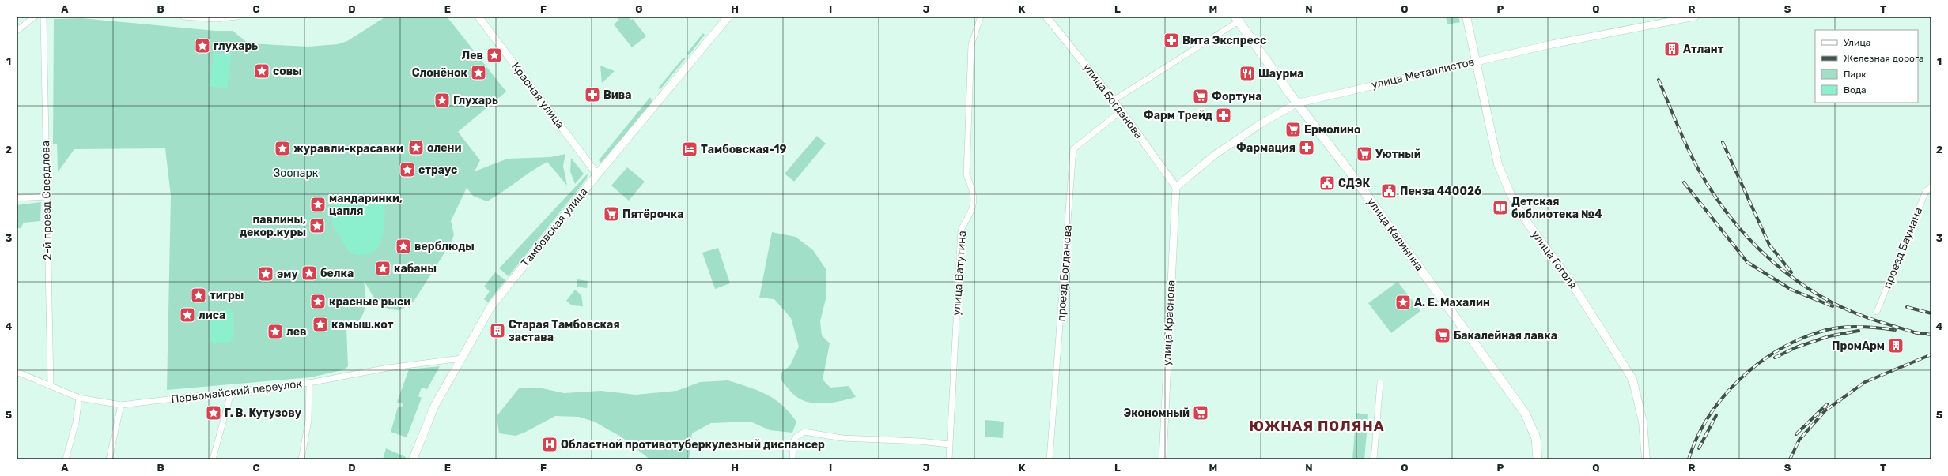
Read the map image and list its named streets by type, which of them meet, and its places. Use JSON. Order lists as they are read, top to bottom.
{
  "streets": {
    "main road": ["Тамбовская улица", "улица Калинина", "улица Гоголя"],
    "street": [
      "улица Металлистов",
      "Красная улица",
      "улица Богданова",
      "2-й проезд Свердлова",
      "проезд Баумана",
      "улица Ватутина",
      "проезд Богданова",
      "улица Краснова",
      "Первомайский переулок"
    ]
  },
  "crossings": [
    ["улица Металлистов", "улица Богданова"],
    ["улица Металлистов", "улица Калинина"],
    ["улица Металлистов", "улица Гоголя"],
    ["улица Металлистов", "улица Краснова"],
    ["Красная улица", "Тамбовская улица"],
    ["улица Богданова", "проезд Богданова"],
    ["улица Богданова", "улица Краснова"],
    ["2-й проезд Свердлова", "Первомайский переулок"],
    ["Тамбовская улица", "Первомайский переулок"]
  ],
  "districts": ["ЮЖНАЯ ПОЛЯНА"],
  "parks": ["Зоопарк"],
  "places": {
    "pharmacy": [
      "Вита Экспресс",
      "Вива",
      "Фарм Трейд",
      "Фармация"
    ],
    "place": [
      "глухарь",
      "Лев",
      "совы",
      "Слонёнок",
      "Глухарь",
      "олени",
      "журавли-красавки",
      "страус",
      "мандаринки, цапля",
      "павлины, декор.куры",
      "верблюды",
      "кабаны",
      "белка",
      "эму",
      "тигры",
      "красные рыси",
      "А. Е. Махалин",
      "лиса",
      "камыш.кот",
      "лев",
      "Г. В. Кутузову"
    ],
    "building": ["Атлант", "Старая Тамбовская застава", "ПромАрм"],
    "restaurant": ["Шаурма"],
    "supermarket": [
      "Фортуна",
      "Ермолино",
      "Уютный",
      "Пятёрочка",
      "Бакалейная лавка",
      "Экономный"
    ],
    "hotel": ["Тамбовская-19"],
    "public building": ["СДЭК", "Пенза 440026"],
    "library": ["Детская библиотека №4"],
    "hospital": ["Областной противотуберкулезный диспансер"]
  },
  "legend": [
    "Улица",
    "Железная дорога",
    "Парк",
    "Вода"
  ],
  "grid": {
    "columns": [
      "A",
      "B",
      "C",
      "D",
      "E",
      "F",
      "G",
      "H",
      "I",
      "J",
      "K",
      "L",
      "M",
      "N",
      "O",
      "P",
      "Q",
      "R",
      "S",
      "T"
    ],
    "rows": [
      "1",
      "2",
      "3",
      "4",
      "5"
    ]
  }
}
